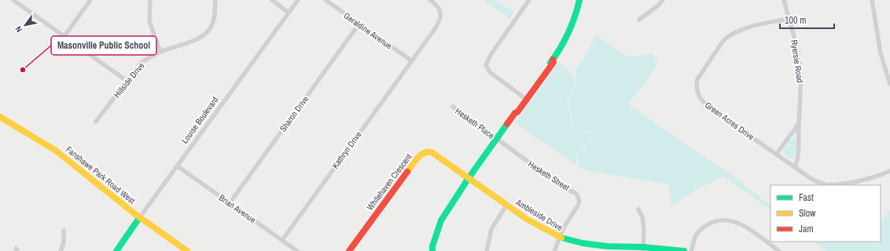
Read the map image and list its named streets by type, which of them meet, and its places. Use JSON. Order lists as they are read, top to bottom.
{
  "streets": {
    "street": [
      "Geraldine Avenue",
      "Ryersie Road",
      "Hillside Drive",
      "Sharon Drive",
      "Louise Boulevard",
      "Green Acres Drive",
      "Hesketh Place",
      "Kathryn Drive",
      "Fanshawe Park Road West",
      "Hesketh Street",
      "Whitehaven Crescent",
      "Brian Avenue",
      "Ambleside Drive"
    ]
  },
  "crossings": [
    ["Geraldine Avenue", "Sharon Drive"],
    ["Geraldine Avenue", "Kathryn Drive"],
    ["Ryersie Road", "Green Acres Drive"],
    ["Sharon Drive", "Brian Avenue"],
    ["Louise Boulevard", "Fanshawe Park Road West"],
    ["Louise Boulevard", "Brian Avenue"],
    ["Hesketh Place", "Hesketh Street"],
    ["Kathryn Drive", "Brian Avenue"],
    ["Hesketh Street", "Ambleside Drive"],
    ["Whitehaven Crescent", "Ambleside Drive"]
  ],
  "places": ["Masonville Public School"],
  "legend": ["Fast", "Slow", "Jam"],
  "scale_bar": "100 m",
  "north": "bottom left"
}
